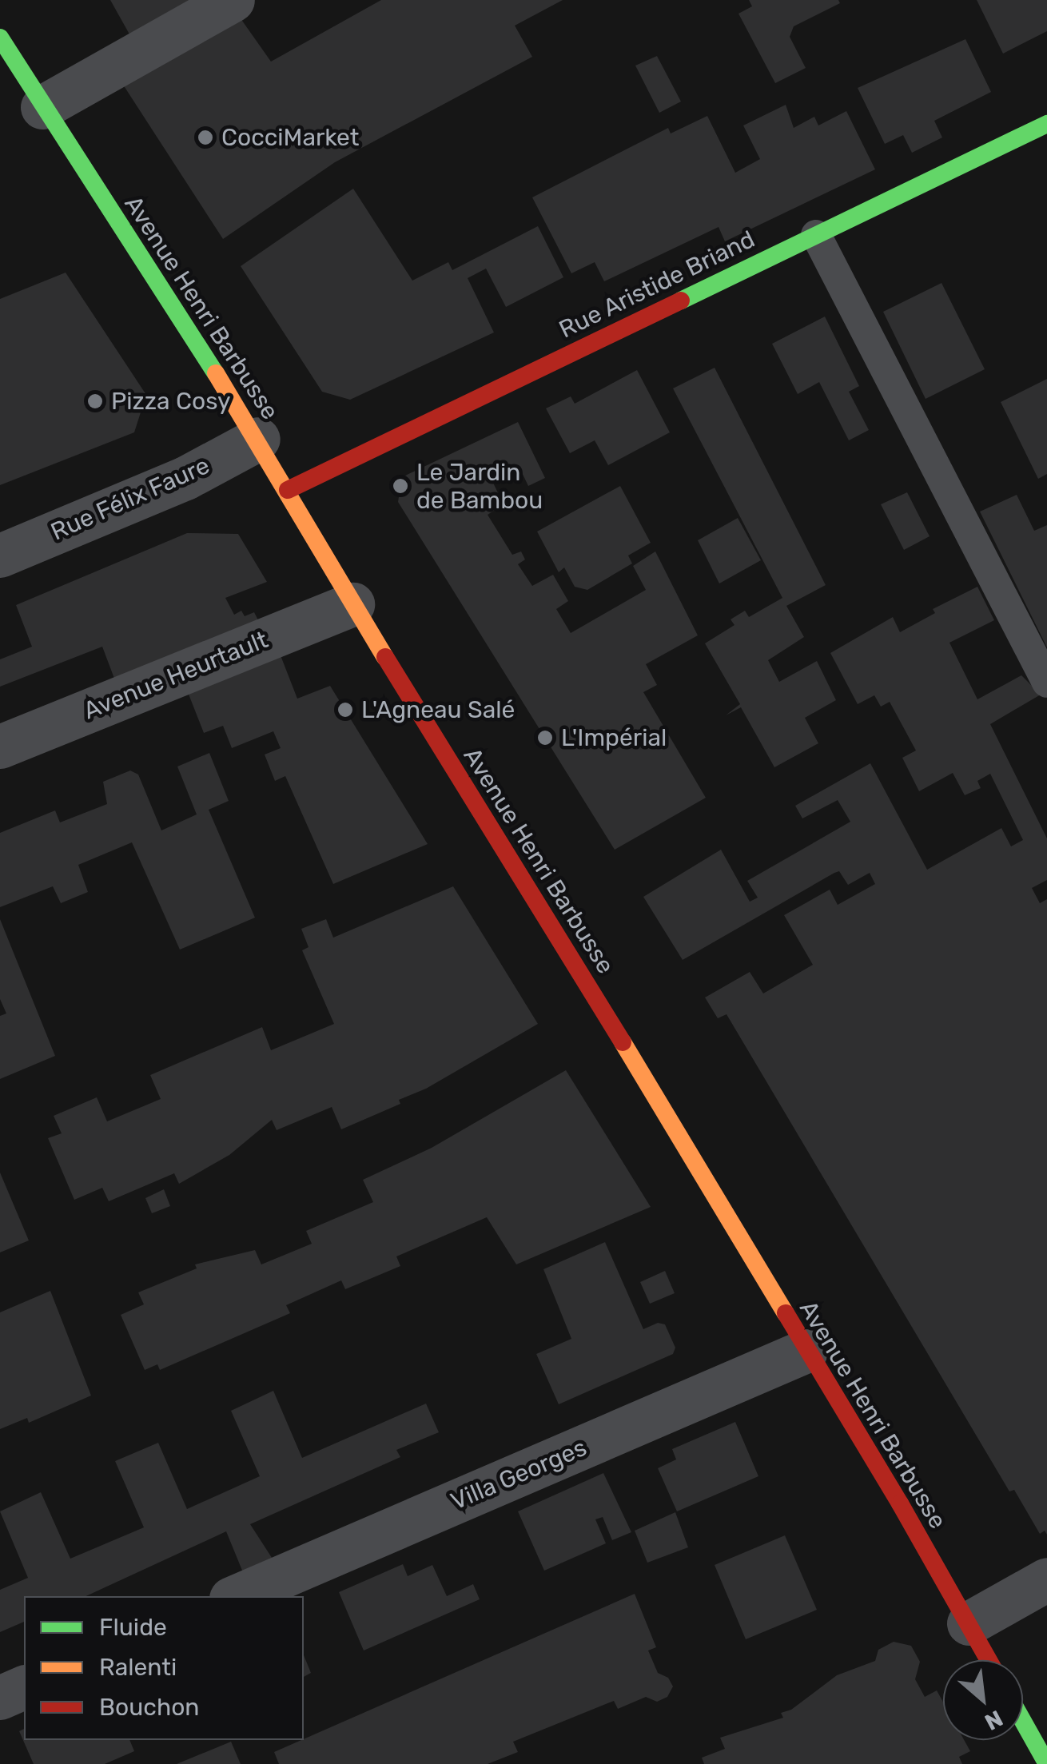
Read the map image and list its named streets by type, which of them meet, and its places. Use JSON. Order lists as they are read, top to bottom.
{
  "streets": {
    "main road": ["Rue Aristide Briand", "Avenue Henri Barbusse"],
    "street": ["Rue Félix Faure", "Avenue Heurtault", "Villa Georges"]
  },
  "crossings": [
    ["Rue Aristide Briand", "Avenue Henri Barbusse"],
    ["Avenue Henri Barbusse", "Rue Félix Faure"],
    ["Avenue Henri Barbusse", "Avenue Heurtault"],
    ["Avenue Henri Barbusse", "Villa Georges"]
  ],
  "places": [
    "CocciMarket",
    "Pizza Cosy",
    "Le Jardin de Bambou",
    "L'Agneau Salé",
    "L'Impérial"
  ],
  "legend": ["Fluide", "Ralenti", "Bouchon"],
  "north": "bottom right"
}
